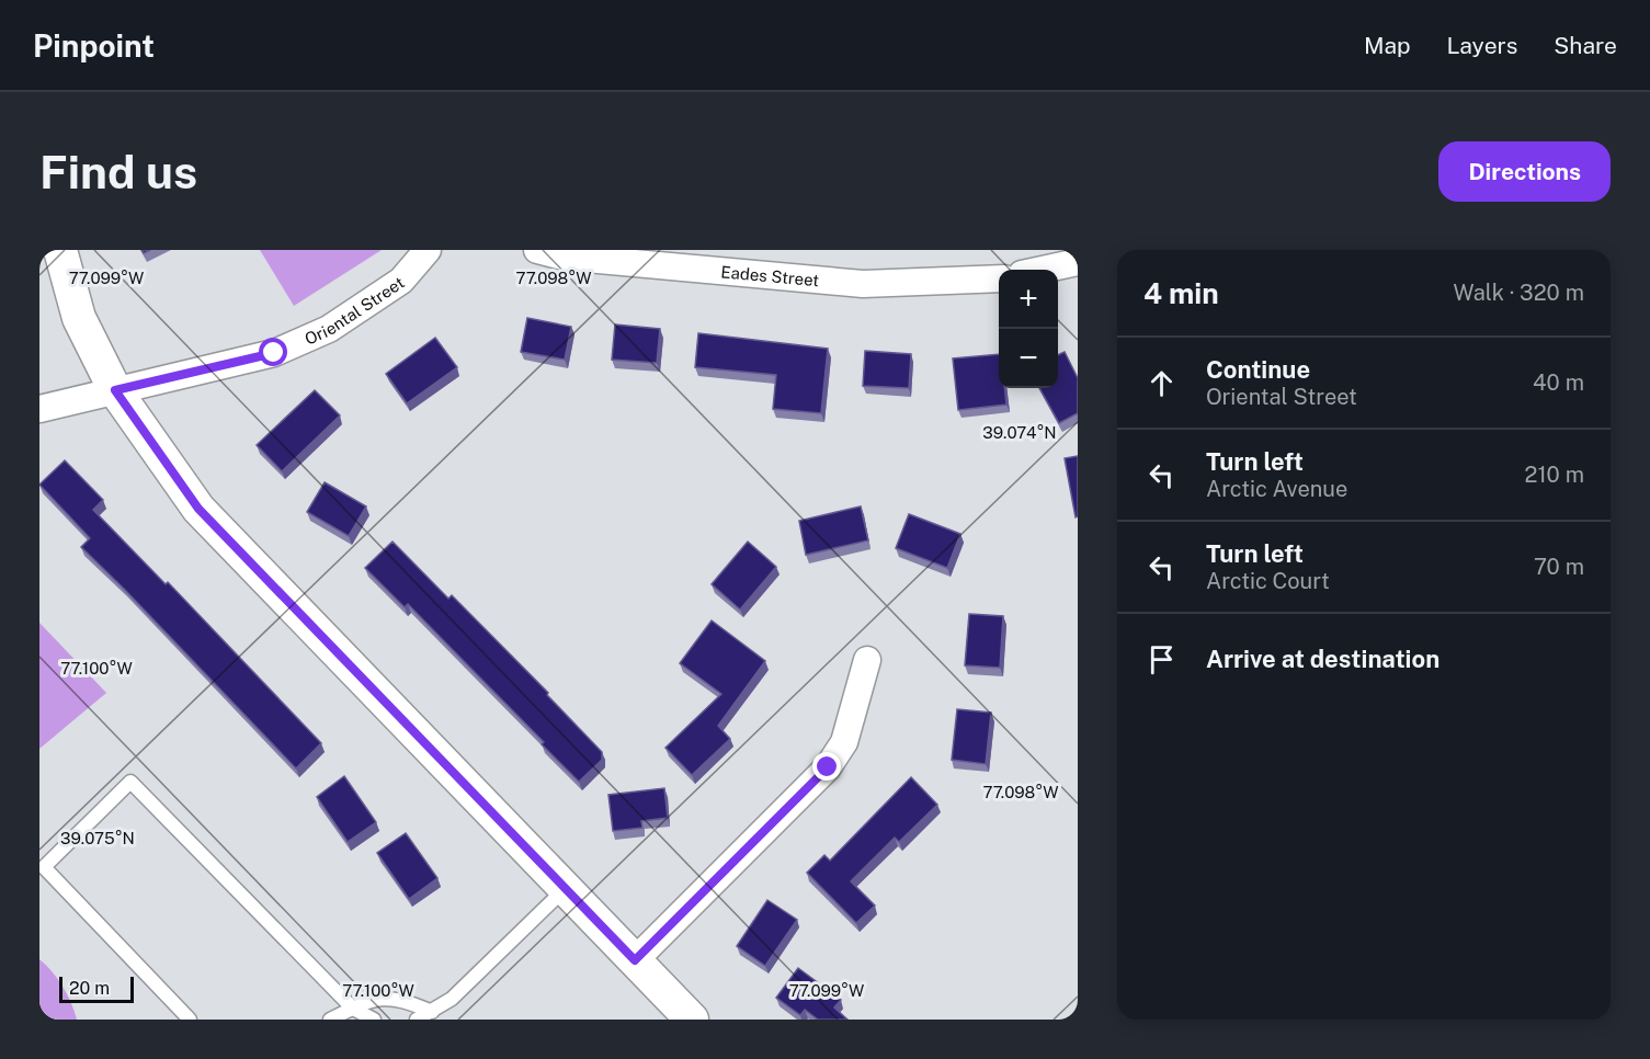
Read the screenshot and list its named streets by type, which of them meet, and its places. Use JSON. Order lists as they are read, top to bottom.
{
  "streets": {
    "street": ["Eades Street", "Oriental Street"]
  },
  "scale_bar": "20 m",
  "page": {
    "header": "Pinpoint",
    "nav": ["Map", "Layers", "Share"],
    "buttons": "Directions",
    "title": "Find us",
    "heading": ["4 min", "Walk · 320 m"],
    "map_buttons": ["+", "−"],
    "list": [
      ["Continue", "Oriental Street", "40 m"],
      ["Turn left", "Arctic Avenue", "210 m"],
      ["Turn left", "Arctic Court", "70 m"],
      "Arrive at destination"
    ],
    "scale": "20 m"
  },
  "coordinates": [
    "77.099°W",
    "77.098°W",
    "39.074°N",
    "77.100°W",
    "39.075°N"
  ]
}
